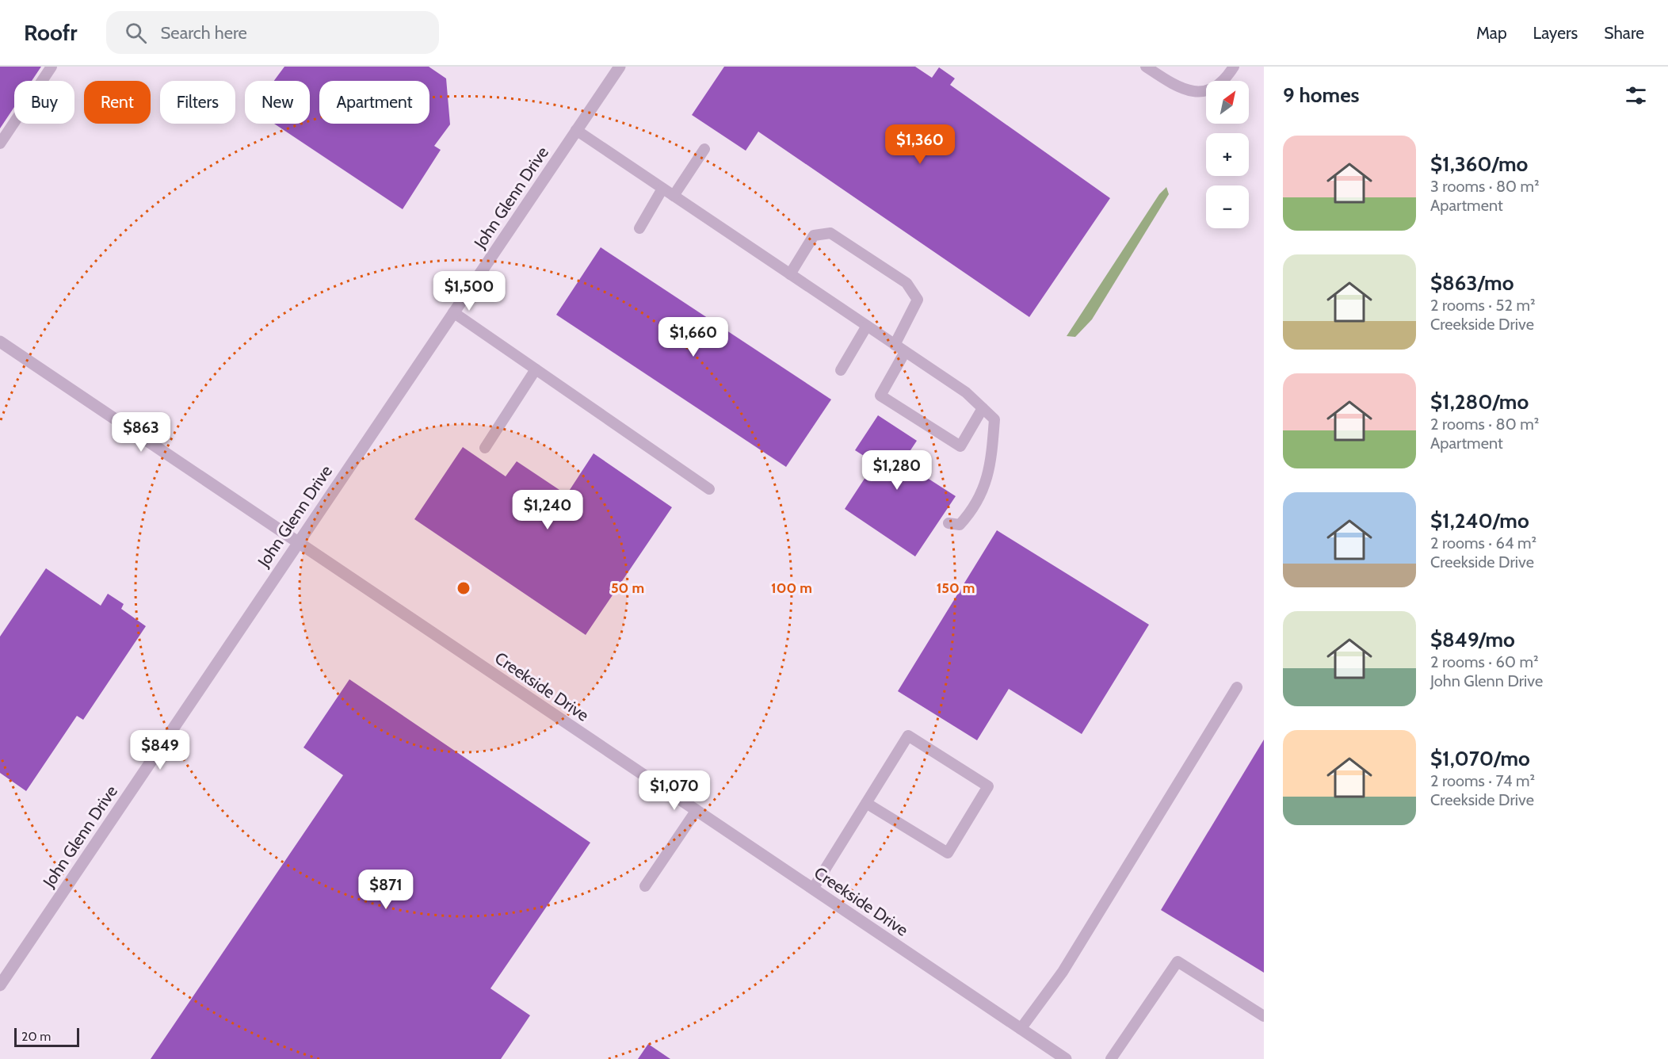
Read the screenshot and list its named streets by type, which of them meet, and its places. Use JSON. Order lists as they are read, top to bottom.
{
  "streets": {
    "street": ["John Glenn Drive", "Creekside Drive"]
  },
  "crossings": [
    ["John Glenn Drive", "Creekside Drive"]
  ],
  "scale_bar": "20 m",
  "north": "top right",
  "page": {
    "header": "Roofr",
    "search": "Search here",
    "nav": ["Map", "Layers", "Share"],
    "heading": "9 homes",
    "map_buttons": ["+", "−"],
    "chip": [
      "Buy",
      "Rent",
      "Filters",
      "New",
      "Apartment"
    ],
    "list": [
      {
        "name": "$1,360/mo",
        "note": "3 rooms · 80 m² · Apartment"
      },
      {
        "name": "$863/mo",
        "note": "2 rooms · 52 m² · Creekside Drive"
      },
      {
        "name": "$1,280/mo",
        "note": "2 rooms · 80 m² · Apartment"
      },
      {
        "name": "$1,240/mo",
        "note": "2 rooms · 64 m² · Creekside Drive"
      },
      {
        "name": "$849/mo",
        "note": "2 rooms · 60 m² · John Glenn Drive"
      },
      {
        "name": "$1,070/mo",
        "note": "2 rooms · 74 m² · Creekside Drive"
      }
    ],
    "price": [
      "$1,360",
      "$1,500",
      "$1,660",
      "$863",
      "$1,280",
      "$1,240",
      "$849",
      "$1,070",
      "$871"
    ],
    "scale": "20 m"
  },
  "rings": ["50 m", "100 m", "150 m"]
}
